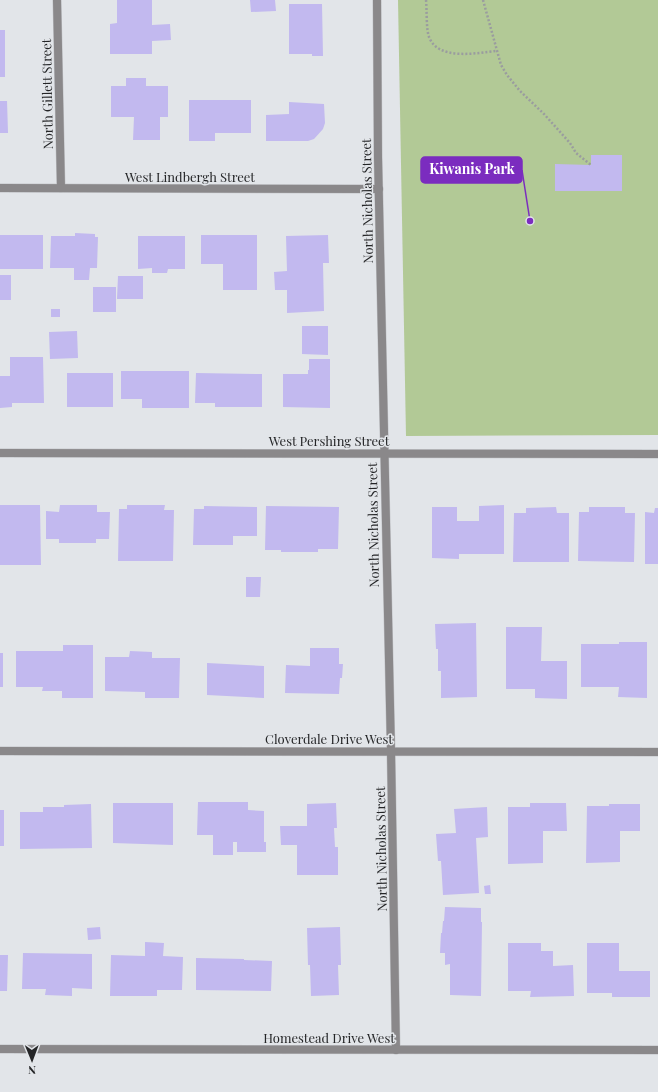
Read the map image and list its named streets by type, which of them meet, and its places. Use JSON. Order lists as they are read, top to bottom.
{
  "streets": {
    "street": [
      "North Gillett Street",
      "West Lindbergh Street",
      "North Nicholas Street",
      "West Pershing Street",
      "Cloverdale Drive West",
      "Homestead Drive West"
    ]
  },
  "crossings": [
    ["North Gillett Street", "West Lindbergh Street"],
    ["West Lindbergh Street", "North Nicholas Street"],
    ["North Nicholas Street", "West Pershing Street"],
    ["North Nicholas Street", "Cloverdale Drive West"],
    ["North Nicholas Street", "Homestead Drive West"]
  ],
  "places": ["Kiwanis Park"],
  "north": "bottom"
}
